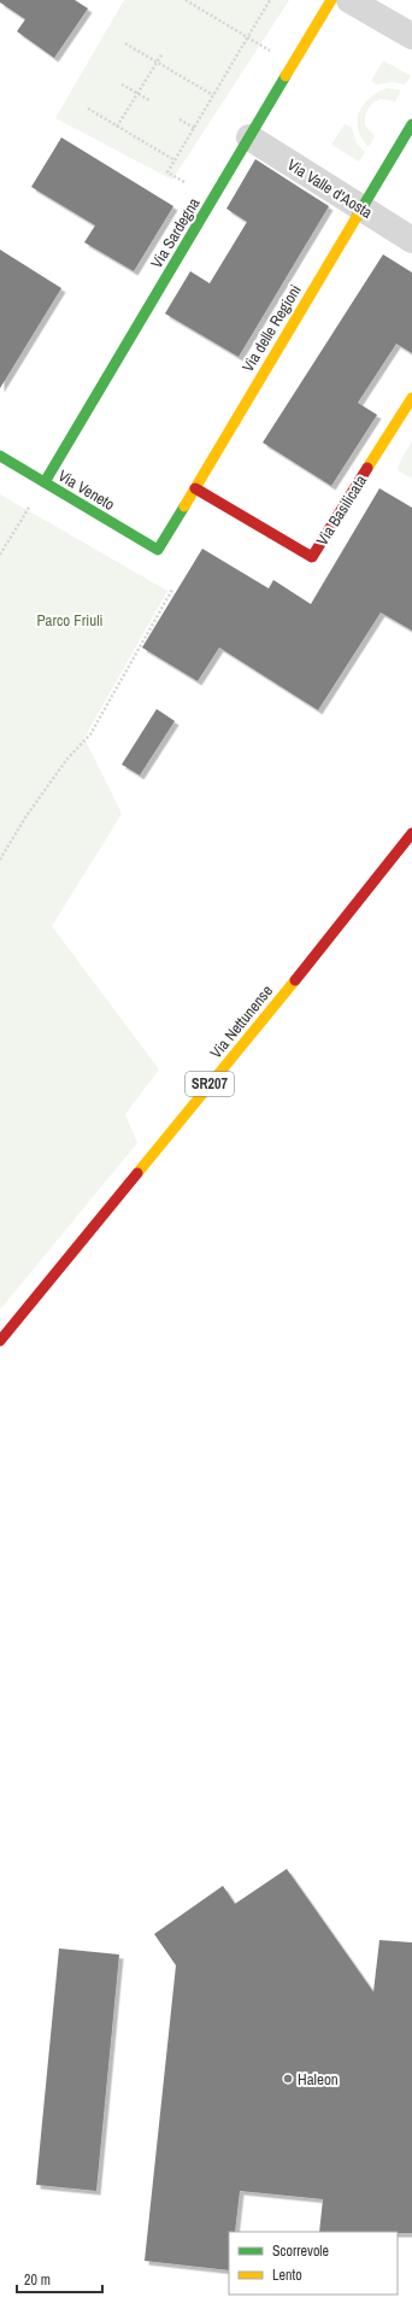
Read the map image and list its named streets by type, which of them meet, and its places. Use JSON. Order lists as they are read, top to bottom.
{
  "streets": {
    "street": [
      "Via Valle d'Aosta",
      "Via Sardegna",
      "Via delle Regioni",
      "Via Veneto",
      "Via Basilicata",
      "Via Nettunense",
      "SR207"
    ]
  },
  "crossings": [
    ["Via Valle d'Aosta", "Via Sardegna"],
    ["Via Valle d'Aosta", "Via delle Regioni"],
    ["Via Sardegna", "Via Veneto"],
    ["Via delle Regioni", "Via Veneto"],
    ["Via delle Regioni", "Via Basilicata"]
  ],
  "parks": ["Parco Friuli"],
  "places": ["Haleon"],
  "legend": ["Scorrevole", "Lento"],
  "scale_bar": "20 m"
}
